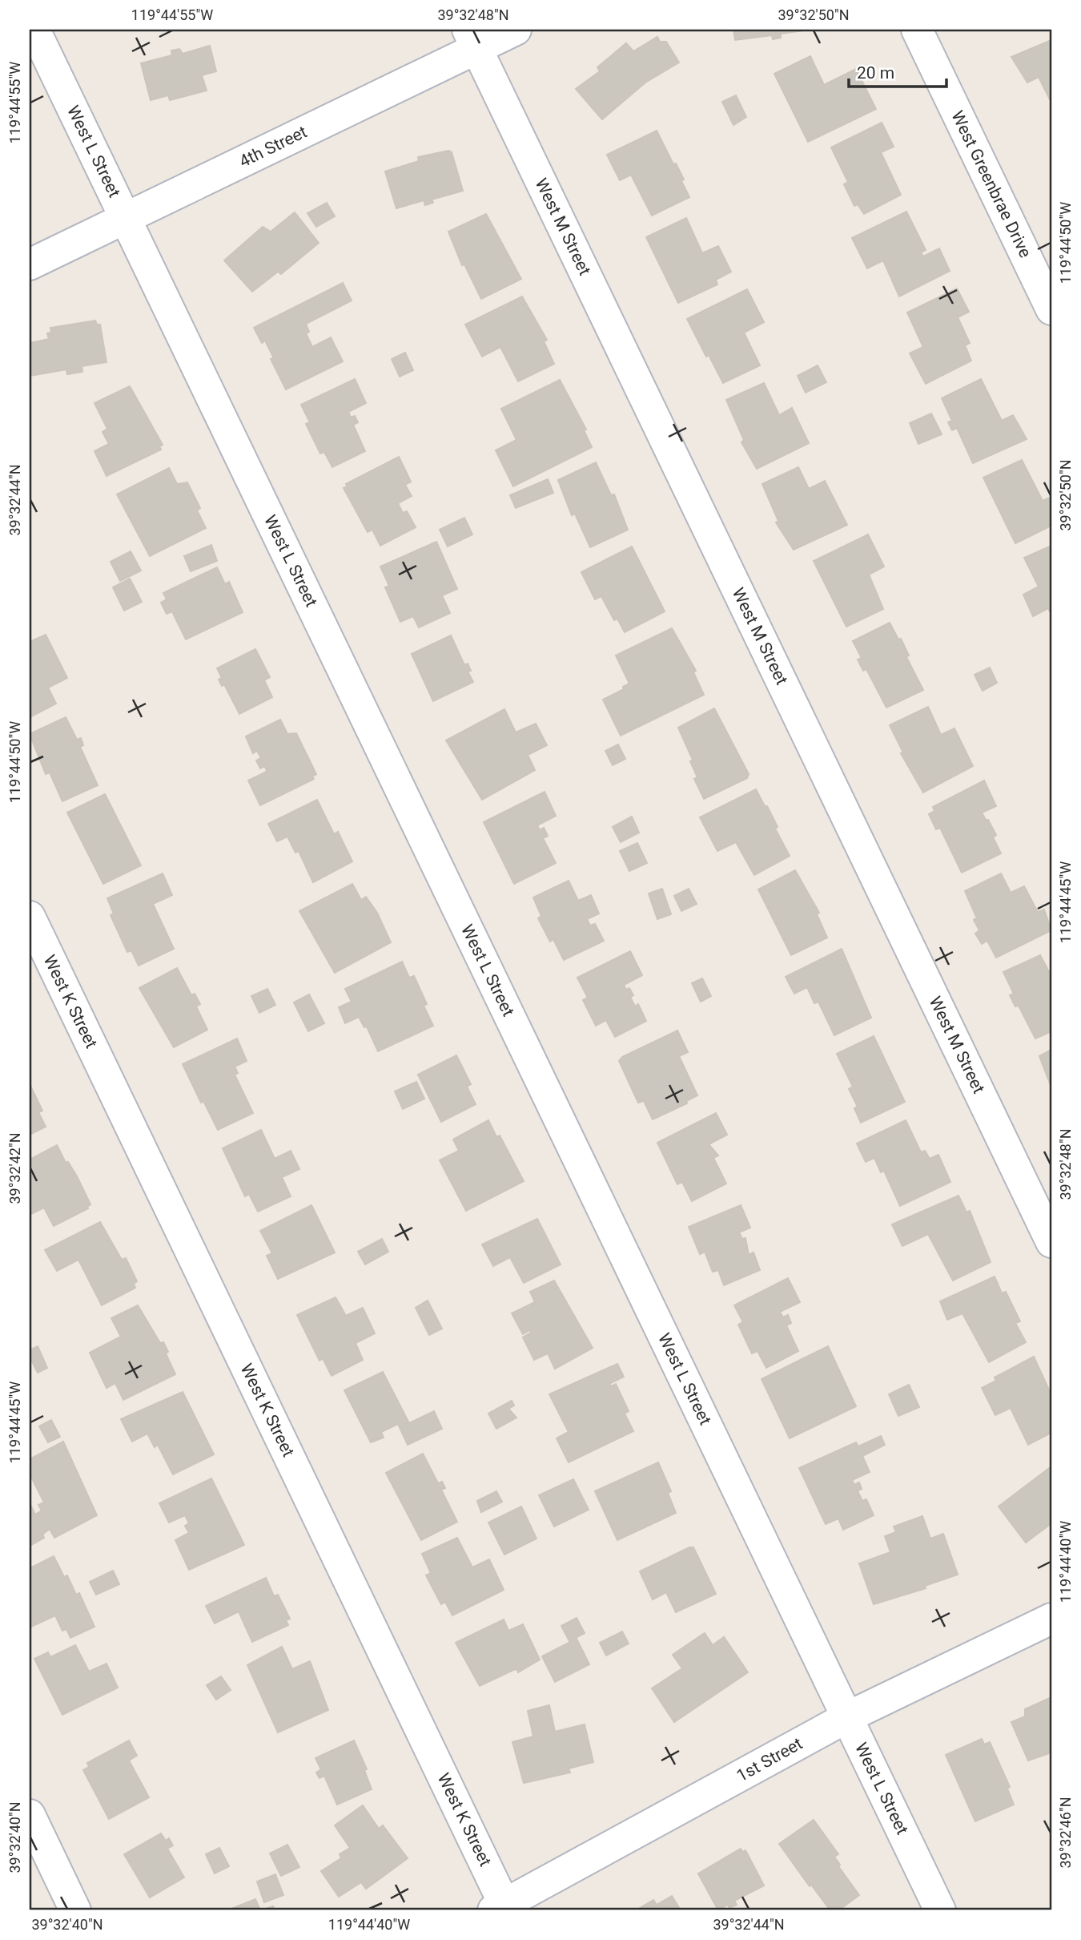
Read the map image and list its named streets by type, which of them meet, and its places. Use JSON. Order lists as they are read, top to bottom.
{
  "streets": {
    "street": [
      "4th Street",
      "West L Street",
      "West Greenbrae Drive",
      "West M Street",
      "West K Street",
      "1st Street"
    ]
  },
  "crossings": [
    ["4th Street", "West L Street"],
    ["4th Street", "West M Street"],
    ["West L Street", "1st Street"],
    ["West K Street", "1st Street"]
  ],
  "scale_bar": "20 m",
  "coordinates": [
    "119°44'55\"W",
    "39°32'48\"N",
    "39°32'50\"N",
    "119°44'50\"W",
    "39°32'44\"N",
    "119°44'45\"W",
    "39°32'42\"N",
    "119°44'40\"W",
    "39°32'46\"N",
    "39°32'40\"N"
  ]
}
